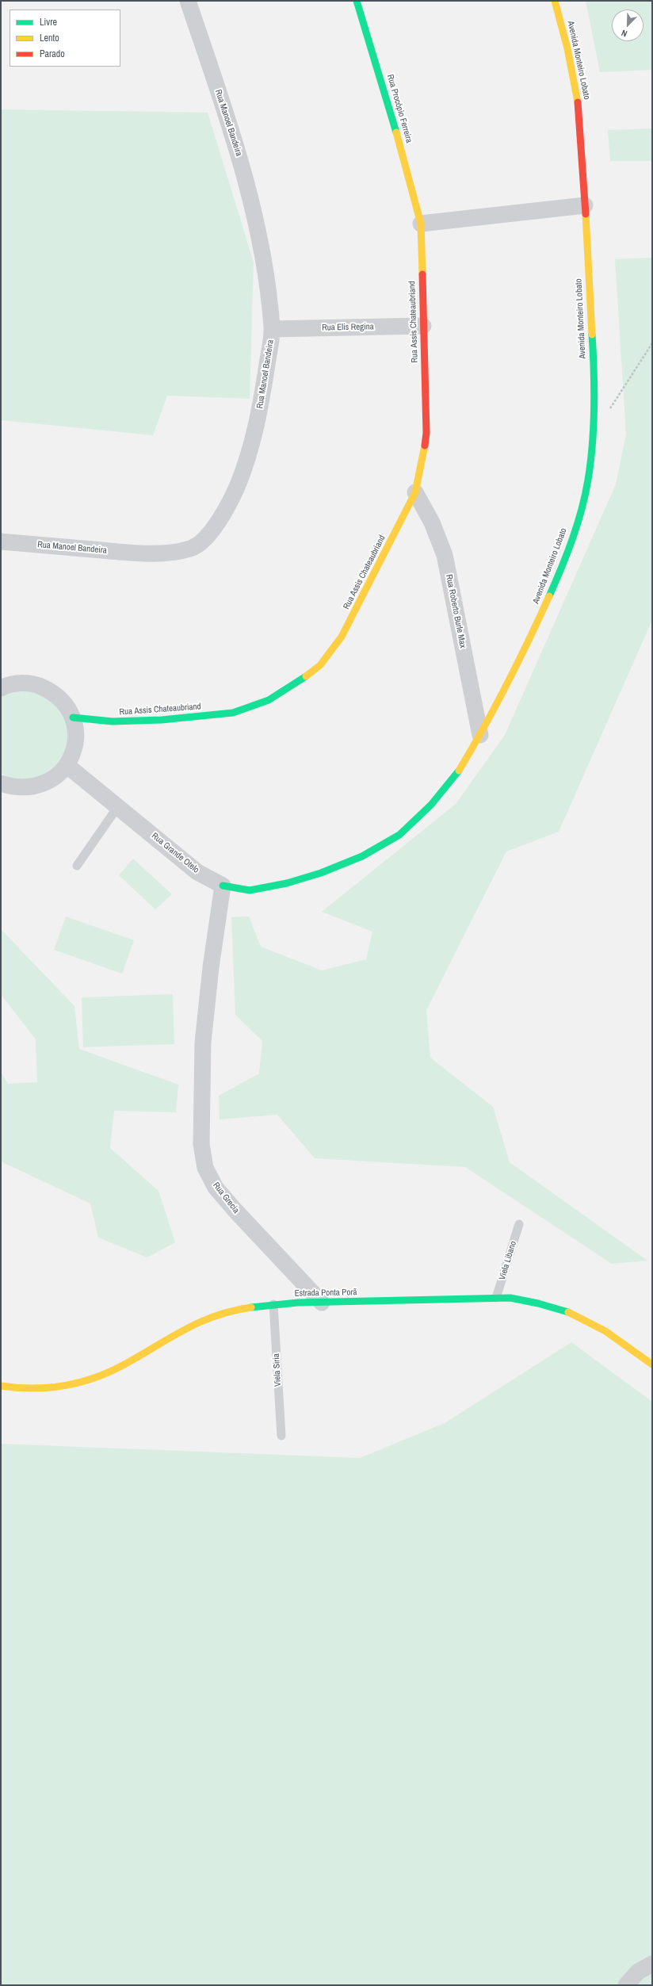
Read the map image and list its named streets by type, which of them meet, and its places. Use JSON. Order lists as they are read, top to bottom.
{
  "streets": {
    "street": [
      "Avenida Monteiro Lobato",
      "Rua Procópio Ferreira",
      "Rua Manoel Bandeira",
      "Rua Assis Chateaubriand",
      "Rua Elis Regina",
      "Rua Roberto Burle Max",
      "Rua Grande Otelo",
      "Rua Grecia",
      "Estrada Ponta Porã"
    ],
    "lane": ["Viela Libano", "Viela Siria"]
  },
  "crossings": [
    ["Avenida Monteiro Lobato", "Rua Roberto Burle Max"],
    ["Avenida Monteiro Lobato", "Rua Grande Otelo"],
    ["Avenida Monteiro Lobato", "Rua Grecia"],
    ["Rua Procópio Ferreira", "Rua Assis Chateaubriand"],
    ["Rua Manoel Bandeira", "Rua Elis Regina"],
    ["Rua Assis Chateaubriand", "Rua Elis Regina"],
    ["Rua Assis Chateaubriand", "Rua Roberto Burle Max"],
    ["Rua Grande Otelo", "Rua Grecia"],
    ["Rua Grecia", "Estrada Ponta Porã"],
    ["Viela Libano", "Estrada Ponta Porã"],
    ["Estrada Ponta Porã", "Viela Siria"]
  ],
  "legend": ["Livre", "Lento", "Parado"],
  "north": "bottom left"
}
